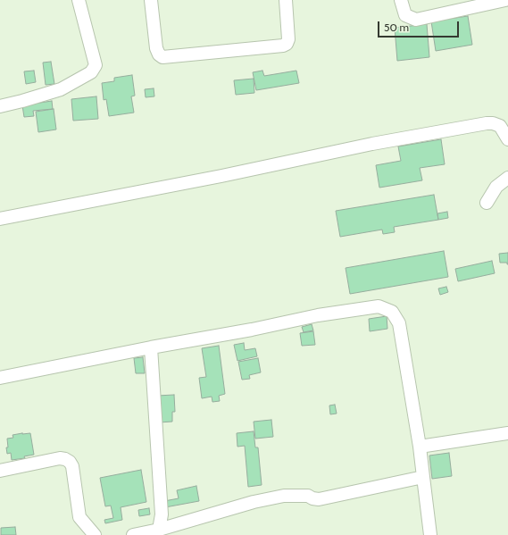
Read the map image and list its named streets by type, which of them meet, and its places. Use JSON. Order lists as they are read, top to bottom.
{
  "scale_bar": "50 m"
}
